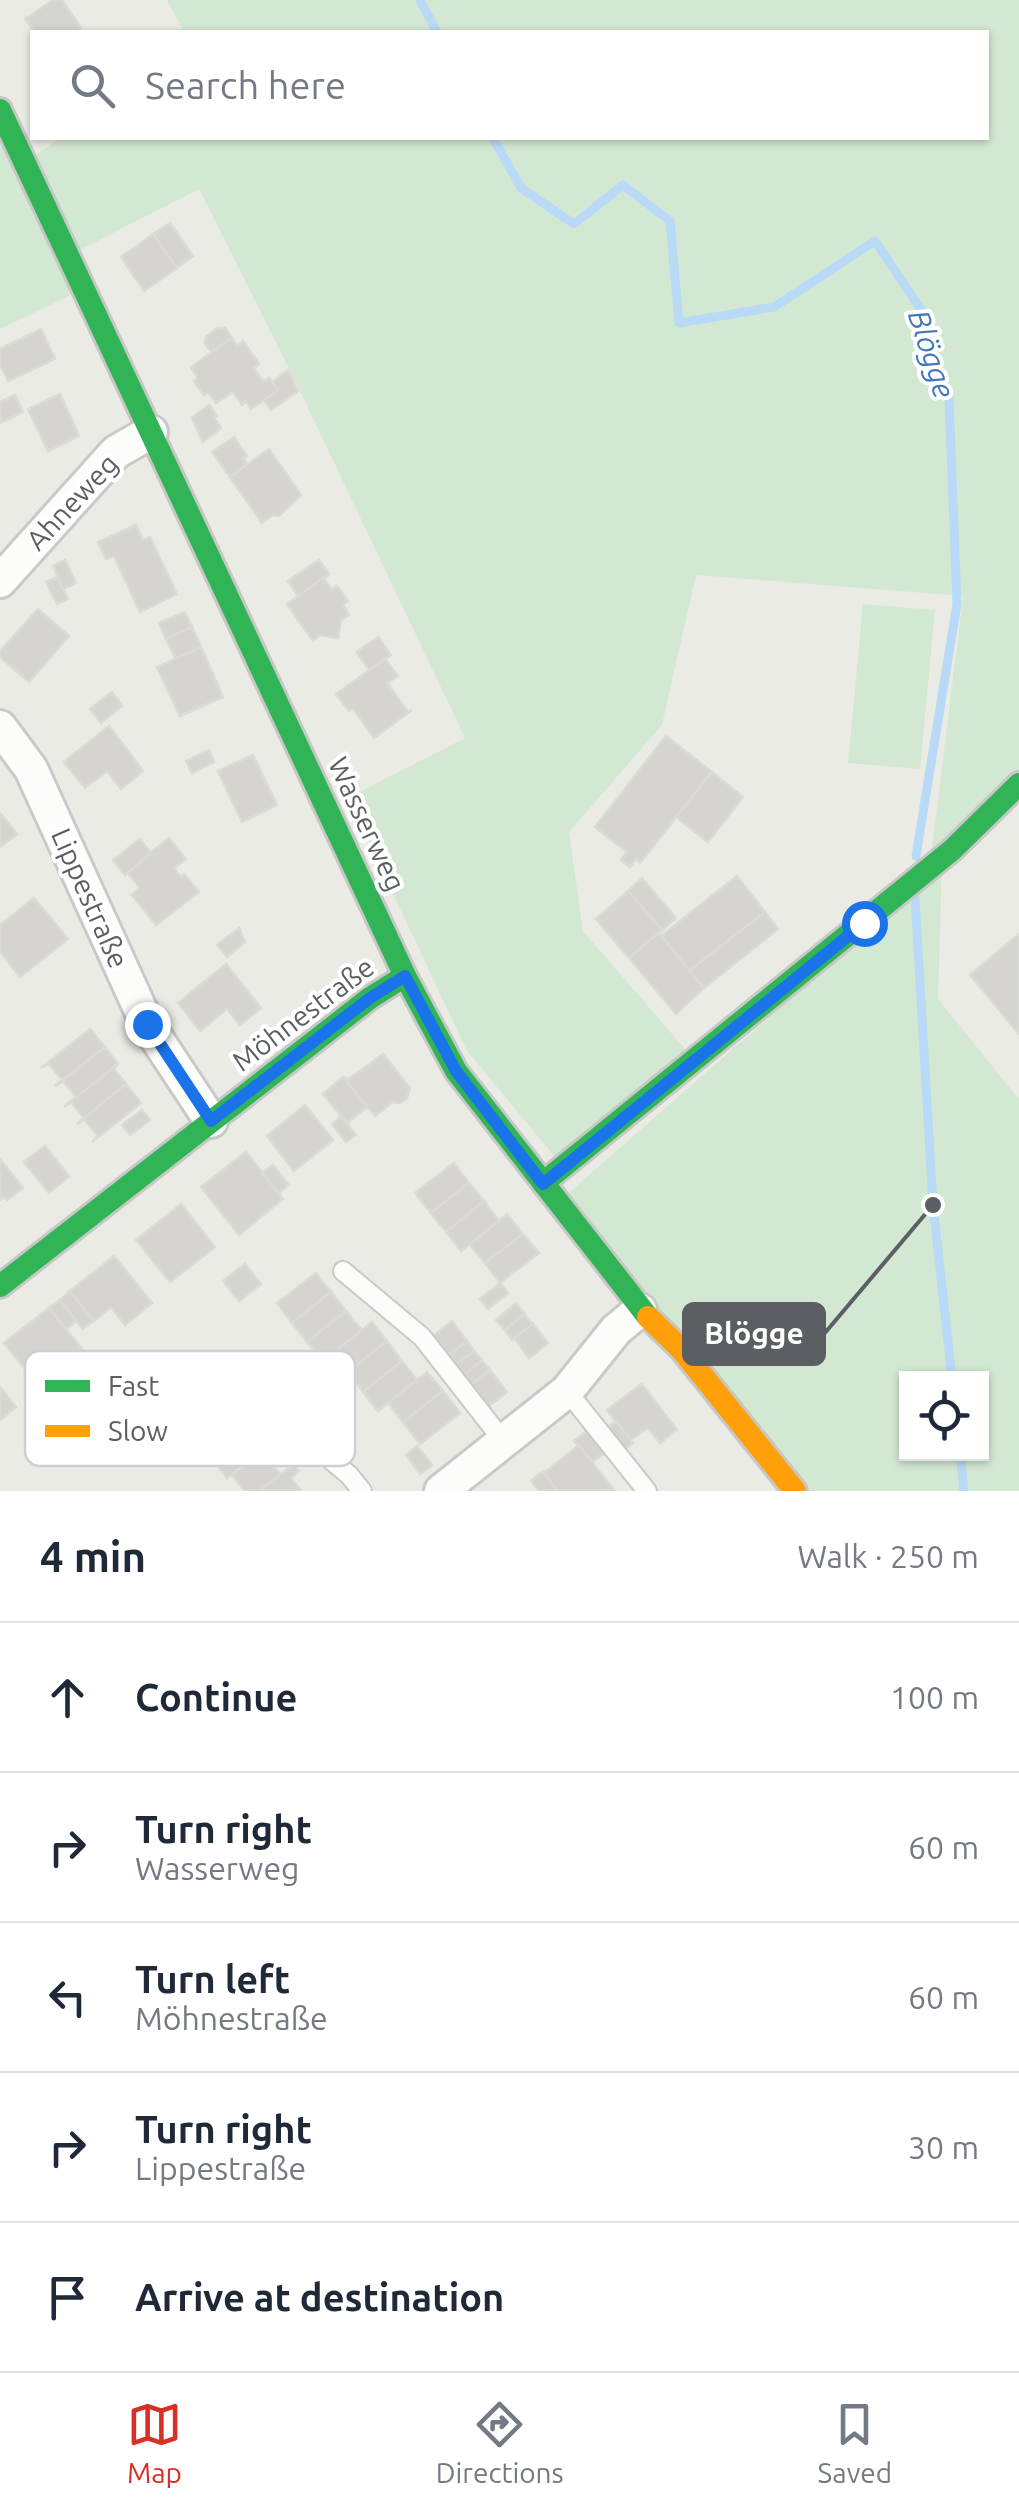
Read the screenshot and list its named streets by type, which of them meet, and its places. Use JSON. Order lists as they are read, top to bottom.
{
  "streets": {
    "street": [
      "Ahneweg",
      "Wasserweg",
      "Lippestraße",
      "Möhnestraße"
    ]
  },
  "crossings": [
    ["Ahneweg", "Wasserweg"],
    ["Wasserweg", "Möhnestraße"],
    ["Lippestraße", "Möhnestraße"]
  ],
  "water": ["Blögge"],
  "places": ["Blögge"],
  "legend": ["Fast", "Slow"],
  "page": {
    "search": "Search here",
    "heading": ["4 min", "Walk · 250 m"],
    "list": [
      ["Continue", "100 m"],
      ["Turn right", "Wasserweg", "60 m"],
      ["Turn left", "Möhnestraße", "60 m"],
      ["Turn right", "Lippestraße", "30 m"],
      "Arrive at destination"
    ],
    "nav": ["Map", "Directions", "Saved"]
  }
}
